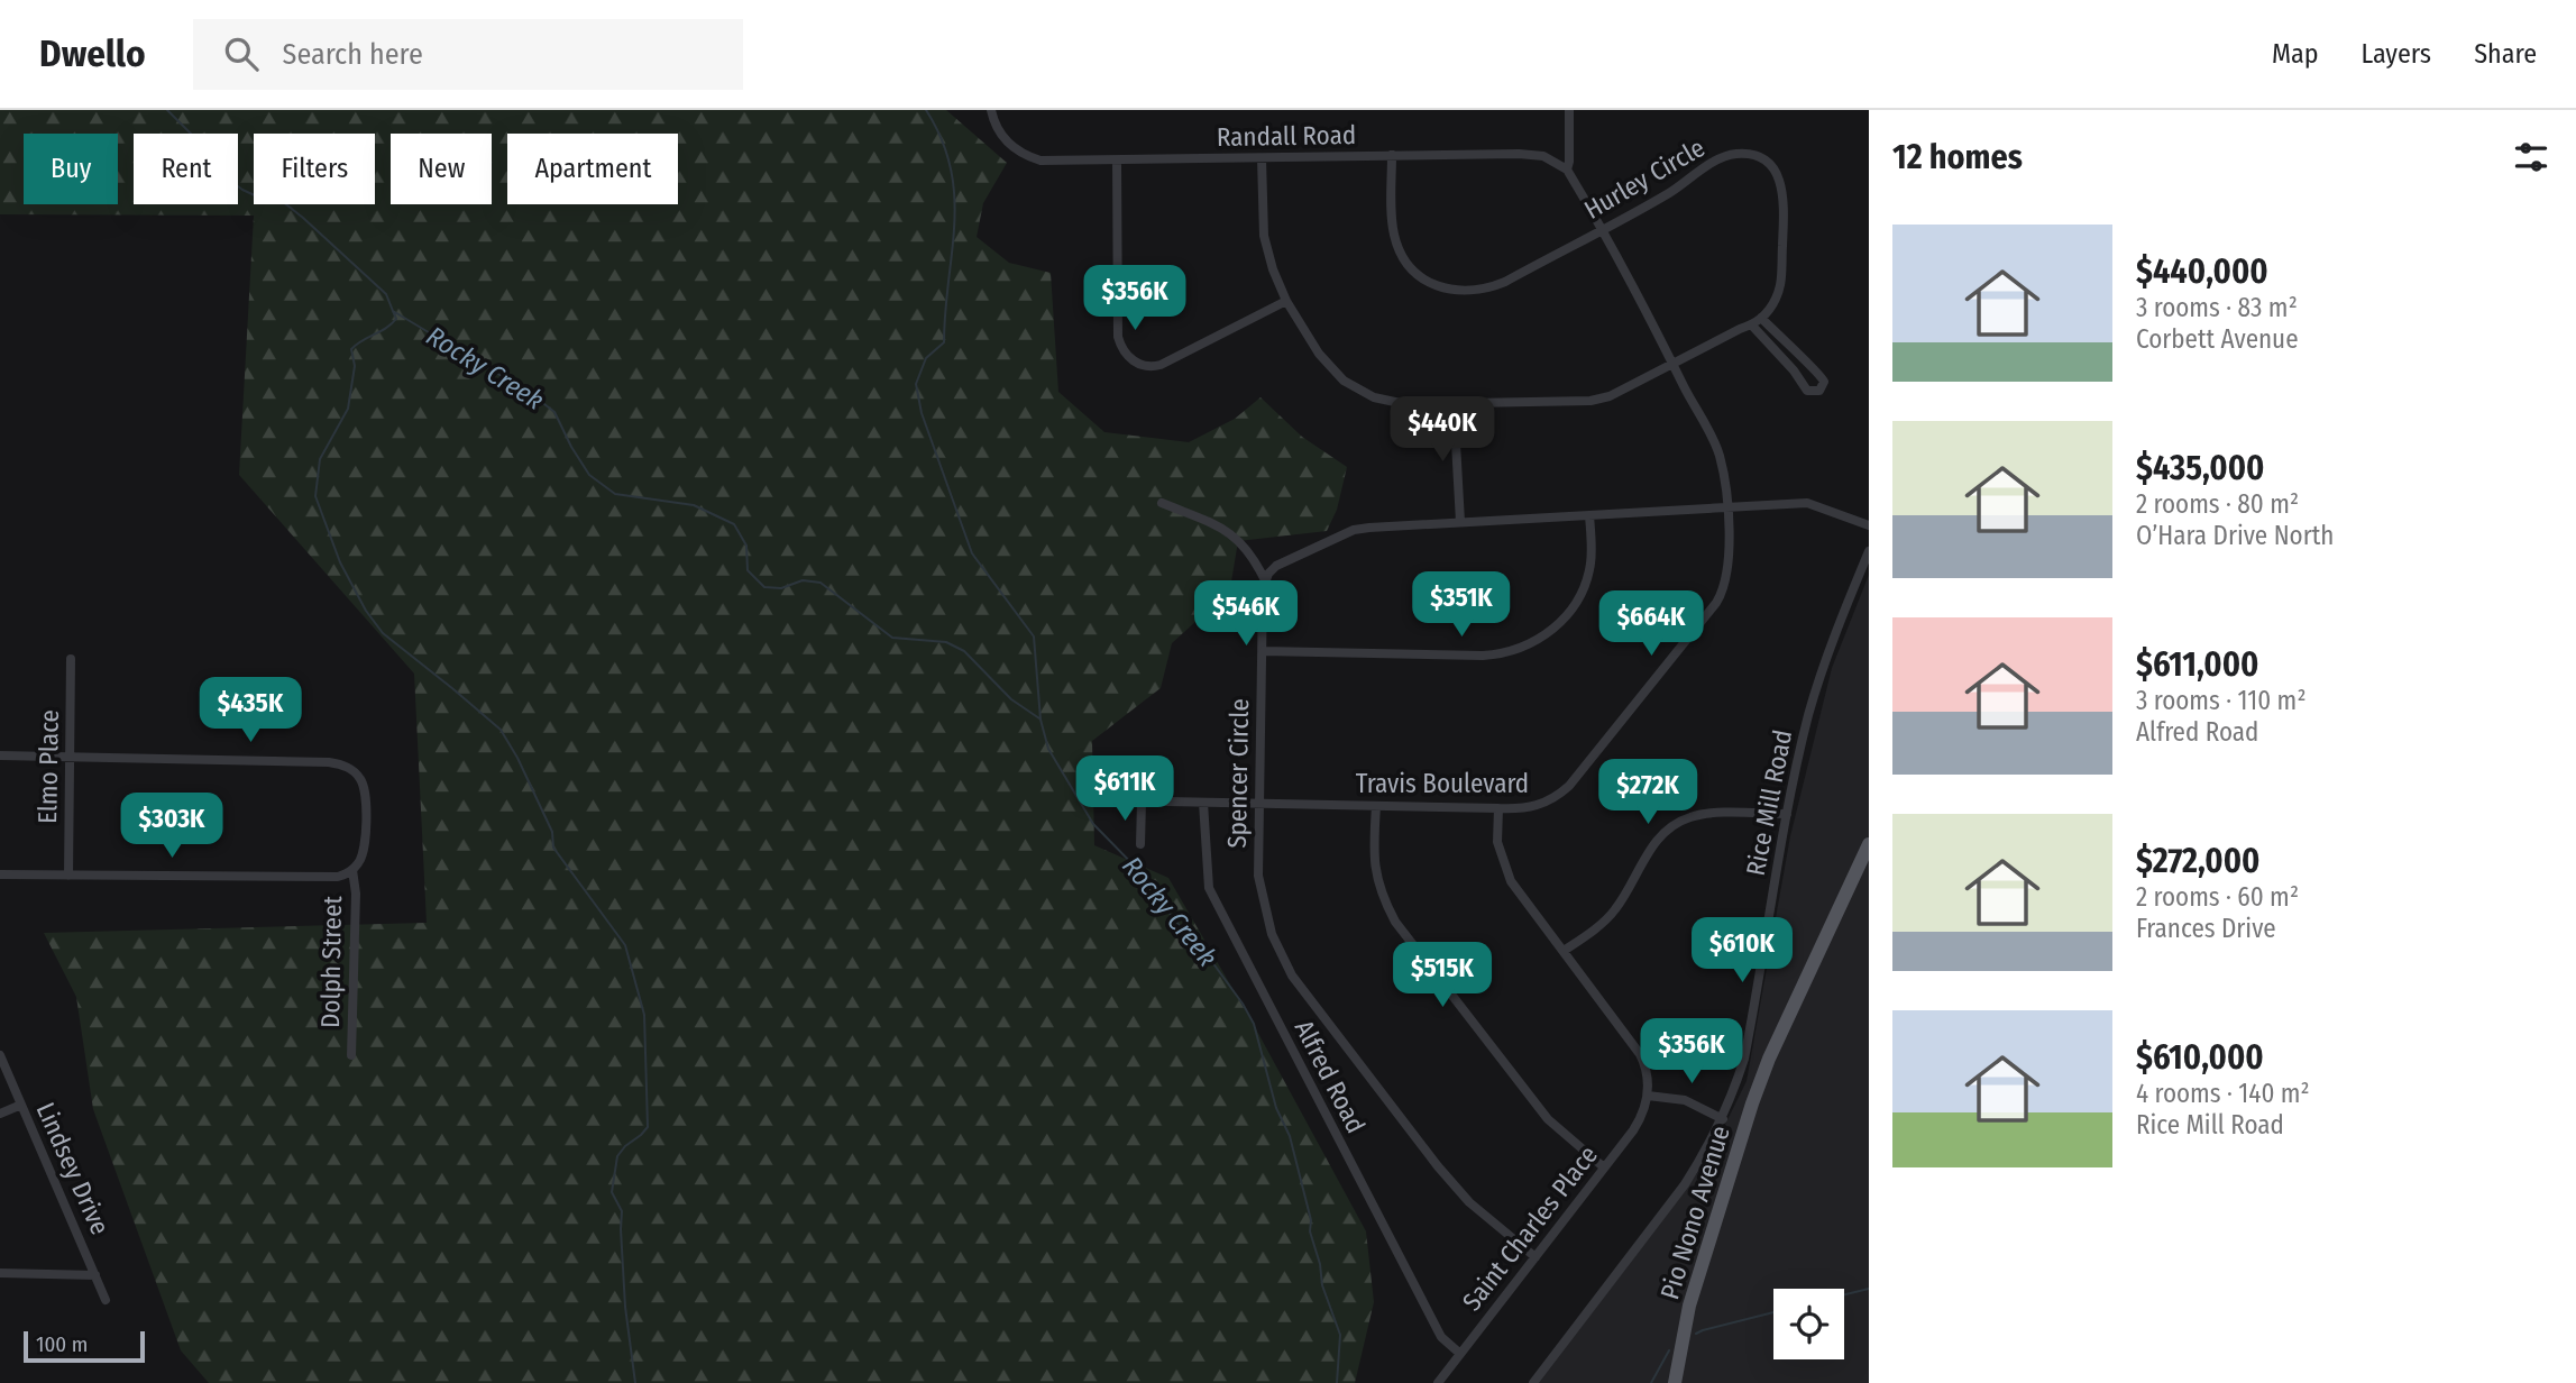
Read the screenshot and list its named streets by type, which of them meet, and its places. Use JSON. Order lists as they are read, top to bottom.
{
  "streets": {
    "main road": ["Pio Nono Avenue"],
    "street": [
      "Randall Road",
      "Hurley Circle",
      "Elmo Place",
      "Spencer Circle",
      "Travis Boulevard",
      "Rice Mill Road",
      "Dolph Street",
      "Alfred Road",
      "Lindsey Drive",
      "Saint Charles Place"
    ]
  },
  "crossings": [
    ["Randall Road", "Hurley Circle"],
    ["Randall Road", "Travis Boulevard"],
    ["Hurley Circle", "Travis Boulevard"],
    ["Spencer Circle", "Travis Boulevard"],
    ["Spencer Circle", "Saint Charles Place"],
    ["Travis Boulevard", "Alfred Road"],
    ["Alfred Road", "Saint Charles Place"]
  ],
  "water": ["Rocky Creek"],
  "scale_bar": "100 m",
  "page": {
    "header": "Dwello",
    "search": "Search here",
    "nav": ["Map", "Layers", "Share"],
    "heading": "12 homes",
    "chip": [
      "Buy",
      "Rent",
      "Filters",
      "New",
      "Apartment"
    ],
    "list": [
      {
        "name": "$440,000",
        "note": "3 rooms · 83 m² · Corbett Avenue"
      },
      {
        "name": "$435,000",
        "note": "2 rooms · 80 m² · O’Hara Drive North"
      },
      {
        "name": "$611,000",
        "note": "3 rooms · 110 m² · Alfred Road"
      },
      {
        "name": "$272,000",
        "note": "2 rooms · 60 m² · Frances Drive"
      },
      {
        "name": "$610,000",
        "note": "4 rooms · 140 m² · Rice Mill Road"
      }
    ],
    "price": [
      "$356K",
      "$440K",
      "$351K",
      "$546K",
      "$664K",
      "$435K",
      "$611K",
      "$272K",
      "$303K",
      "$610K",
      "$515K",
      "$356K"
    ],
    "scale": "100 m"
  }
}
